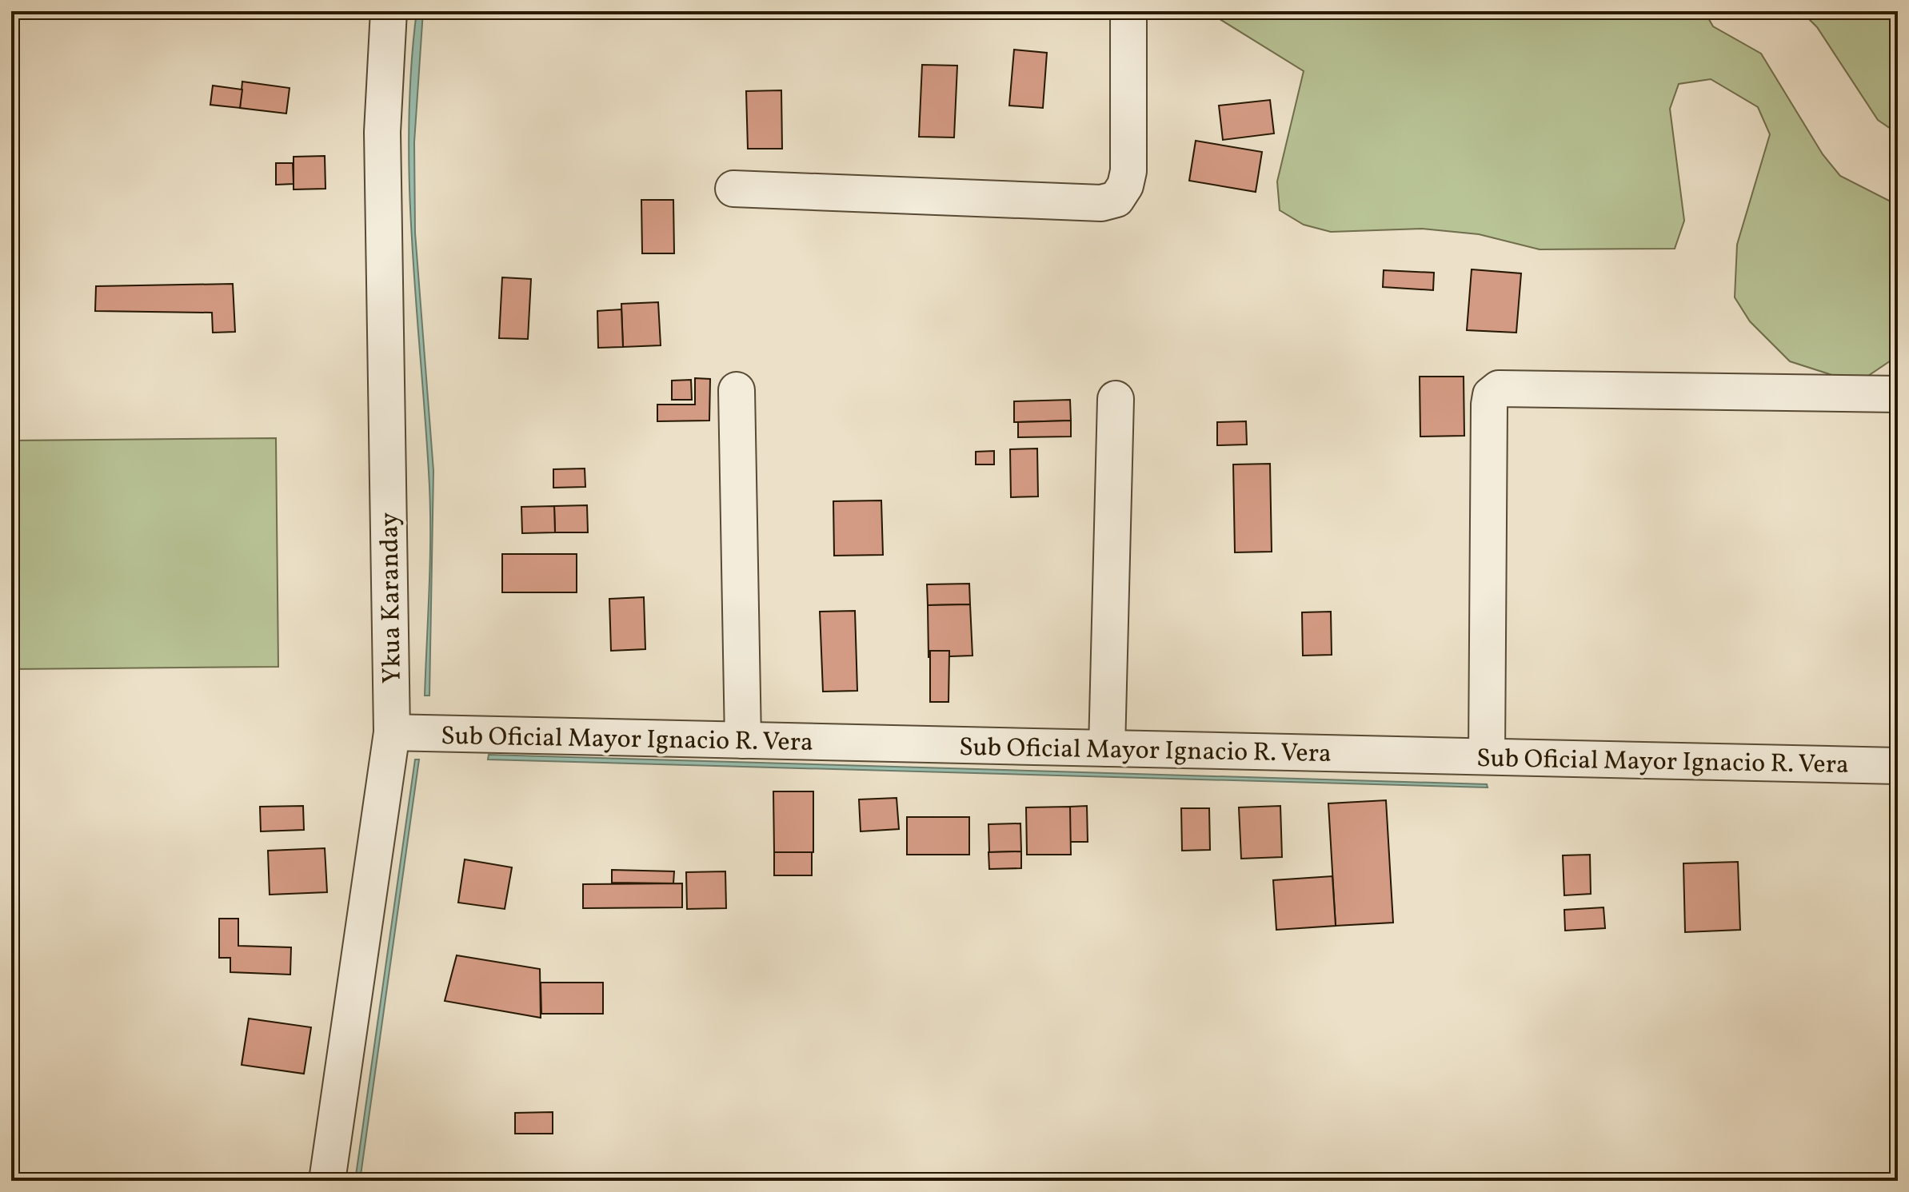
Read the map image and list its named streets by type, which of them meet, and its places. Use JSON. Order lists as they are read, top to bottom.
{
  "streets": {
    "street": ["Ykua Karanday", "Sub Oficial Mayor Ignacio R. Vera"]
  },
  "crossings": [
    ["Ykua Karanday", "Sub Oficial Mayor Ignacio R. Vera"]
  ]
}
